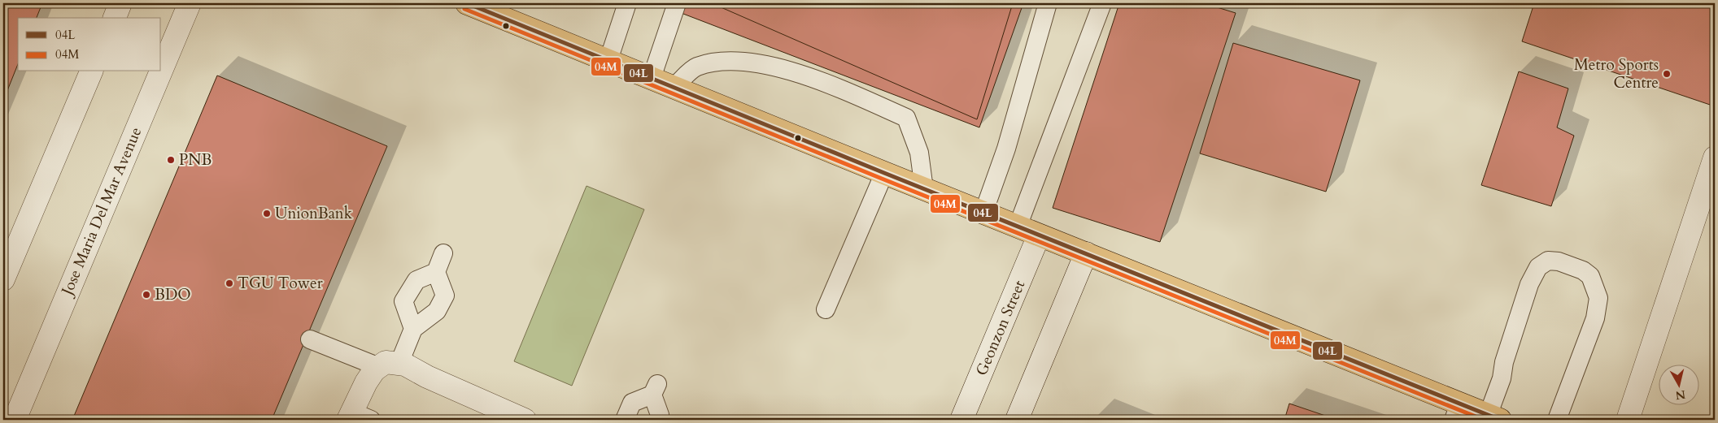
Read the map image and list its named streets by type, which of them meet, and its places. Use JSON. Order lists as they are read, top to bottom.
{
  "streets": {
    "street": ["Jose Maria Del Mar Avenue", "Geonzon Street"]
  },
  "places": [
    "Metro Sports Centre",
    "PNB",
    "UnionBank",
    "TGU Tower",
    "BDO"
  ],
  "lines": ["transit line 04L", "transit line 04M"],
  "legend": ["04L", "04M"],
  "north": "bottom"
}
